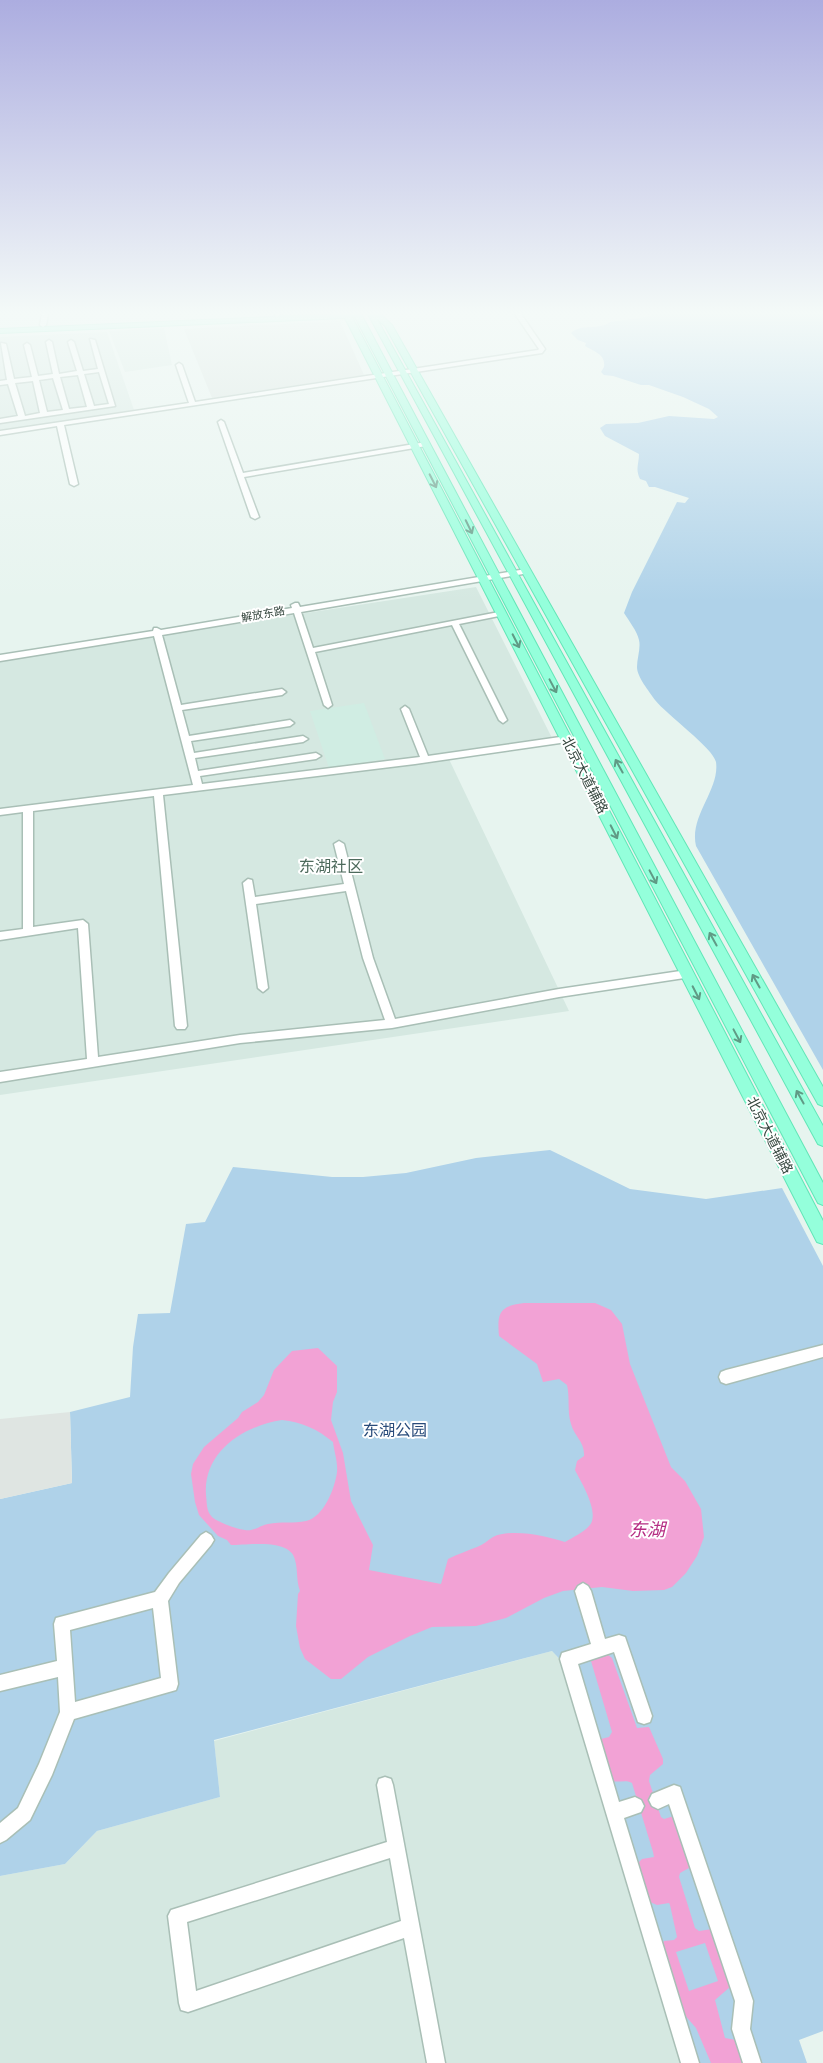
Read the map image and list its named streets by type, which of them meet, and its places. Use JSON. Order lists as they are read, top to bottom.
{
  "streets": {
    "main road": ["北京大道辅路"],
    "street": ["解放东路"]
  },
  "crossings": [
    ["解放东路", "北京大道辅路"]
  ],
  "districts": ["东湖社区"],
  "water": ["东湖"],
  "parks": ["东湖公园"]
}
